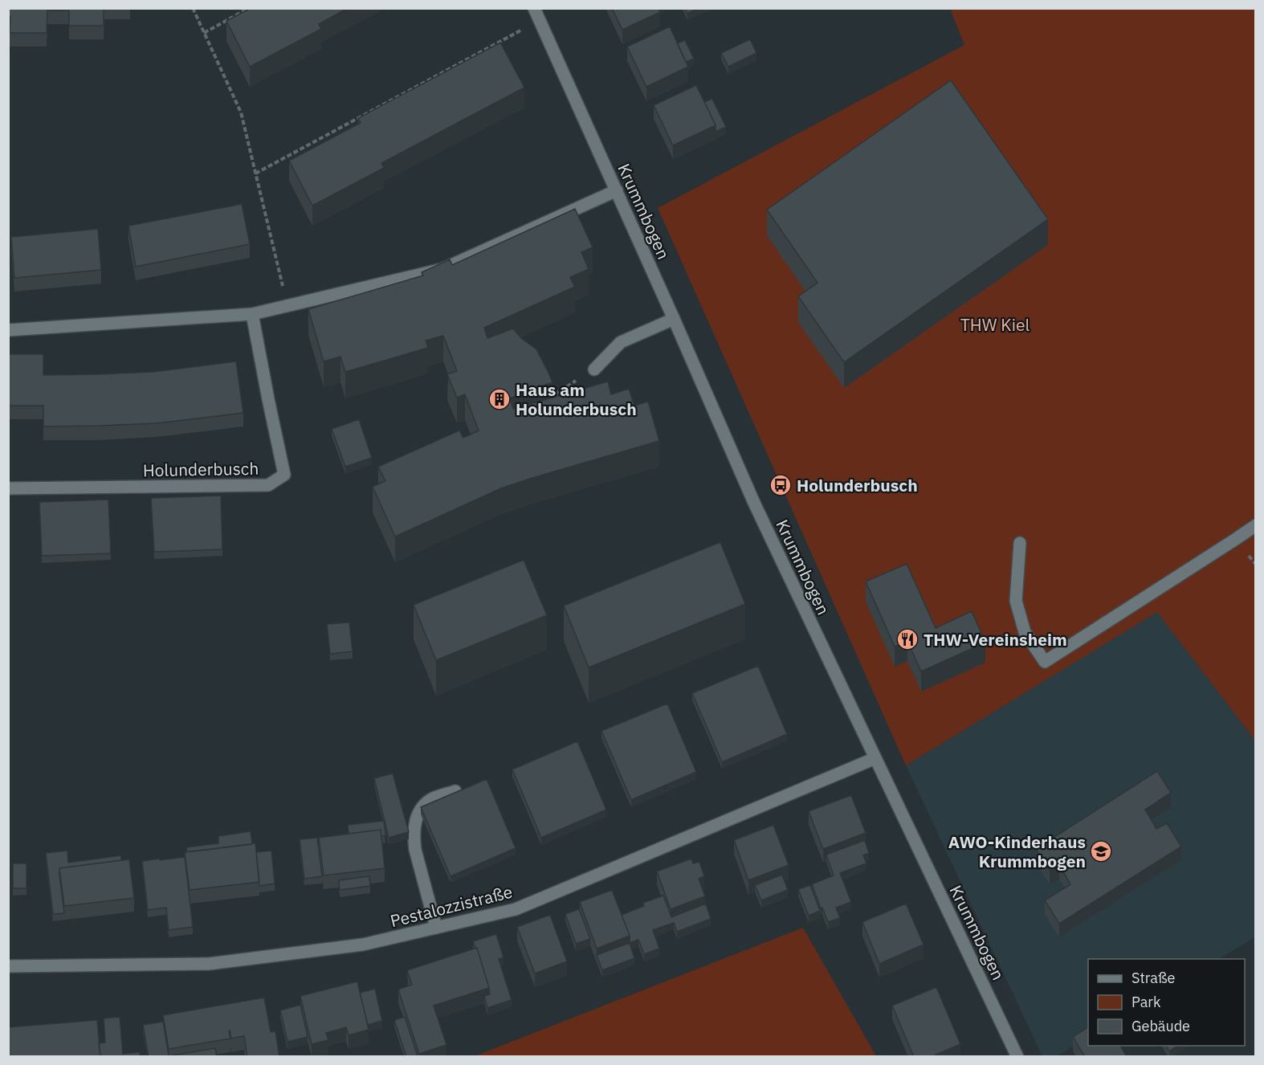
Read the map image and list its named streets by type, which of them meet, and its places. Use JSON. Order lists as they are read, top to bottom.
{
  "streets": {
    "street": ["Krummbogen", "Holunderbusch", "Pestalozzistraße"]
  },
  "crossings": [
    ["Krummbogen", "Pestalozzistraße"]
  ],
  "parks": ["THW Kiel"],
  "places": {
    "building": ["Haus am Holunderbusch"],
    "bus stop": ["Holunderbusch"],
    "restaurant": ["THW-Vereinsheim"],
    "school or university": ["AWO-Kinderhaus Krummbogen"]
  },
  "legend": ["Straße", "Park", "Gebäude"]
}
